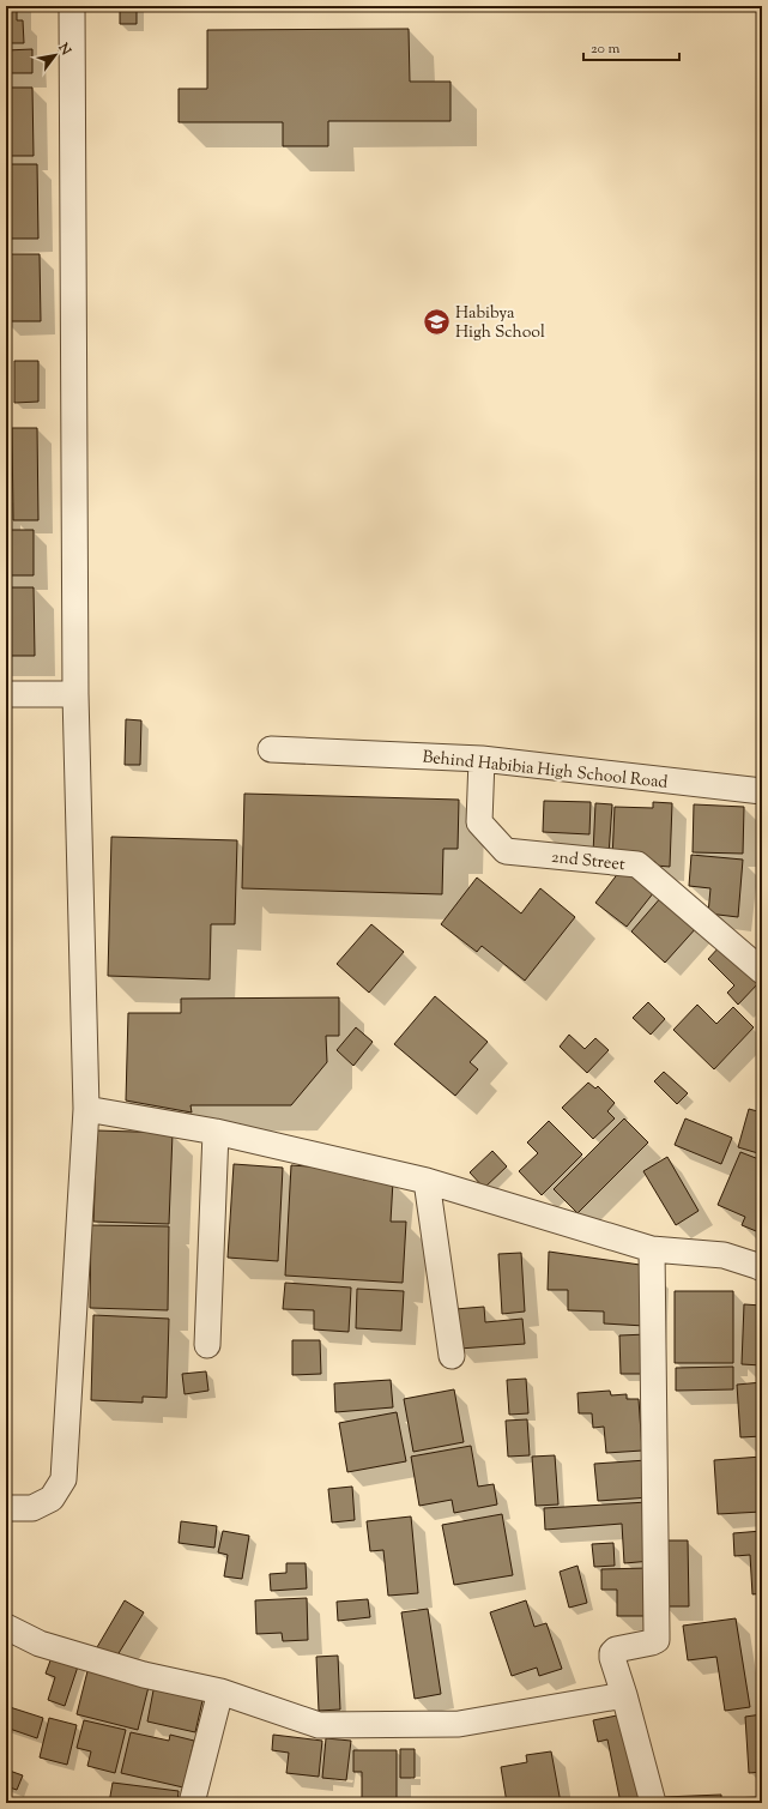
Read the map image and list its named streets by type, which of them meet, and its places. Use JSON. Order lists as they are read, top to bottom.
{
  "streets": {
    "street": ["Behind Habibia High School Road", "2nd Street"]
  },
  "crossings": [
    ["Behind Habibia High School Road", "2nd Street"]
  ],
  "places": {
    "school or university": ["Habibya High School"]
  },
  "scale_bar": "20 m",
  "north": "top right"
}
